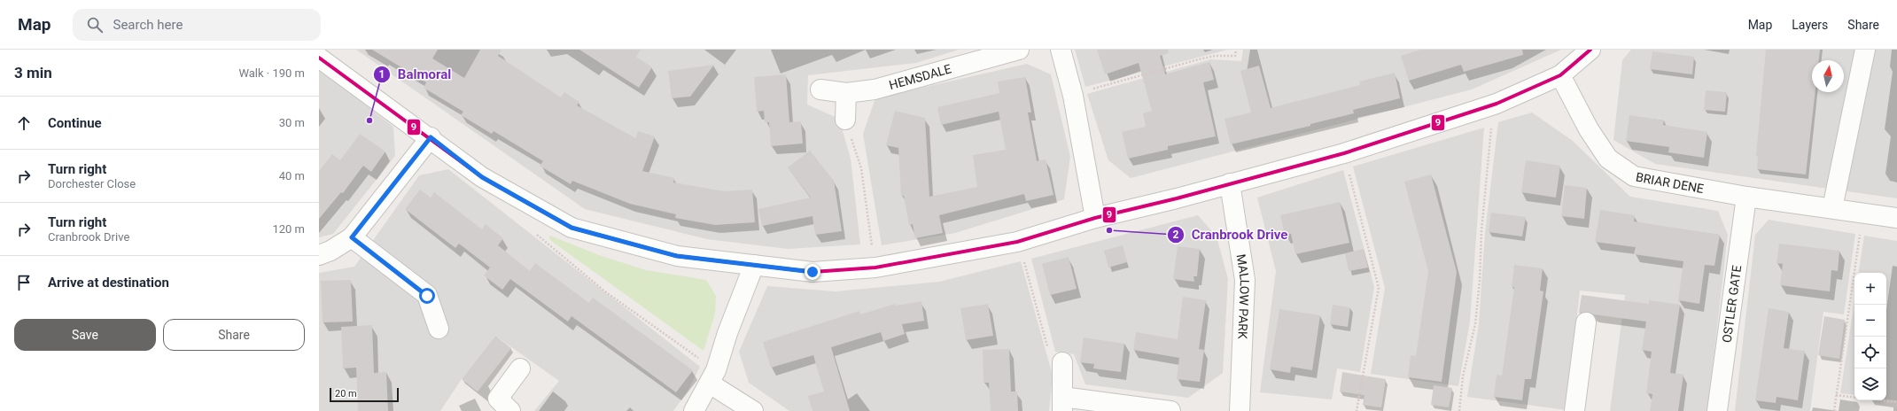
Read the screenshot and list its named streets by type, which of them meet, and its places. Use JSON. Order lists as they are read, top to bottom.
{
  "streets": {
    "street": [
      "HEMSDALE",
      "BRIAR DENE",
      "MALLOW PARK",
      "OSTLER GATE"
    ]
  },
  "crossings": [
    ["BRIAR DENE", "OSTLER GATE"]
  ],
  "places": ["Balmoral", "Cranbrook Drive"],
  "lines": ["transit line 9"],
  "scale_bar": "20 m",
  "north": "top",
  "page": {
    "header": "Map",
    "search": "Search here",
    "nav": ["Map", "Layers", "Share"],
    "heading": ["3 min", "Walk · 190 m"],
    "list": [
      ["Continue", "30 m"],
      ["Turn right", "Dorchester Close", "40 m"],
      ["Turn right", "Cranbrook Drive", "120 m"],
      "Arrive at destination"
    ],
    "map_buttons": ["+", "−"],
    "buttons": ["Save", "Share"],
    "scale": "20 m"
  }
}
